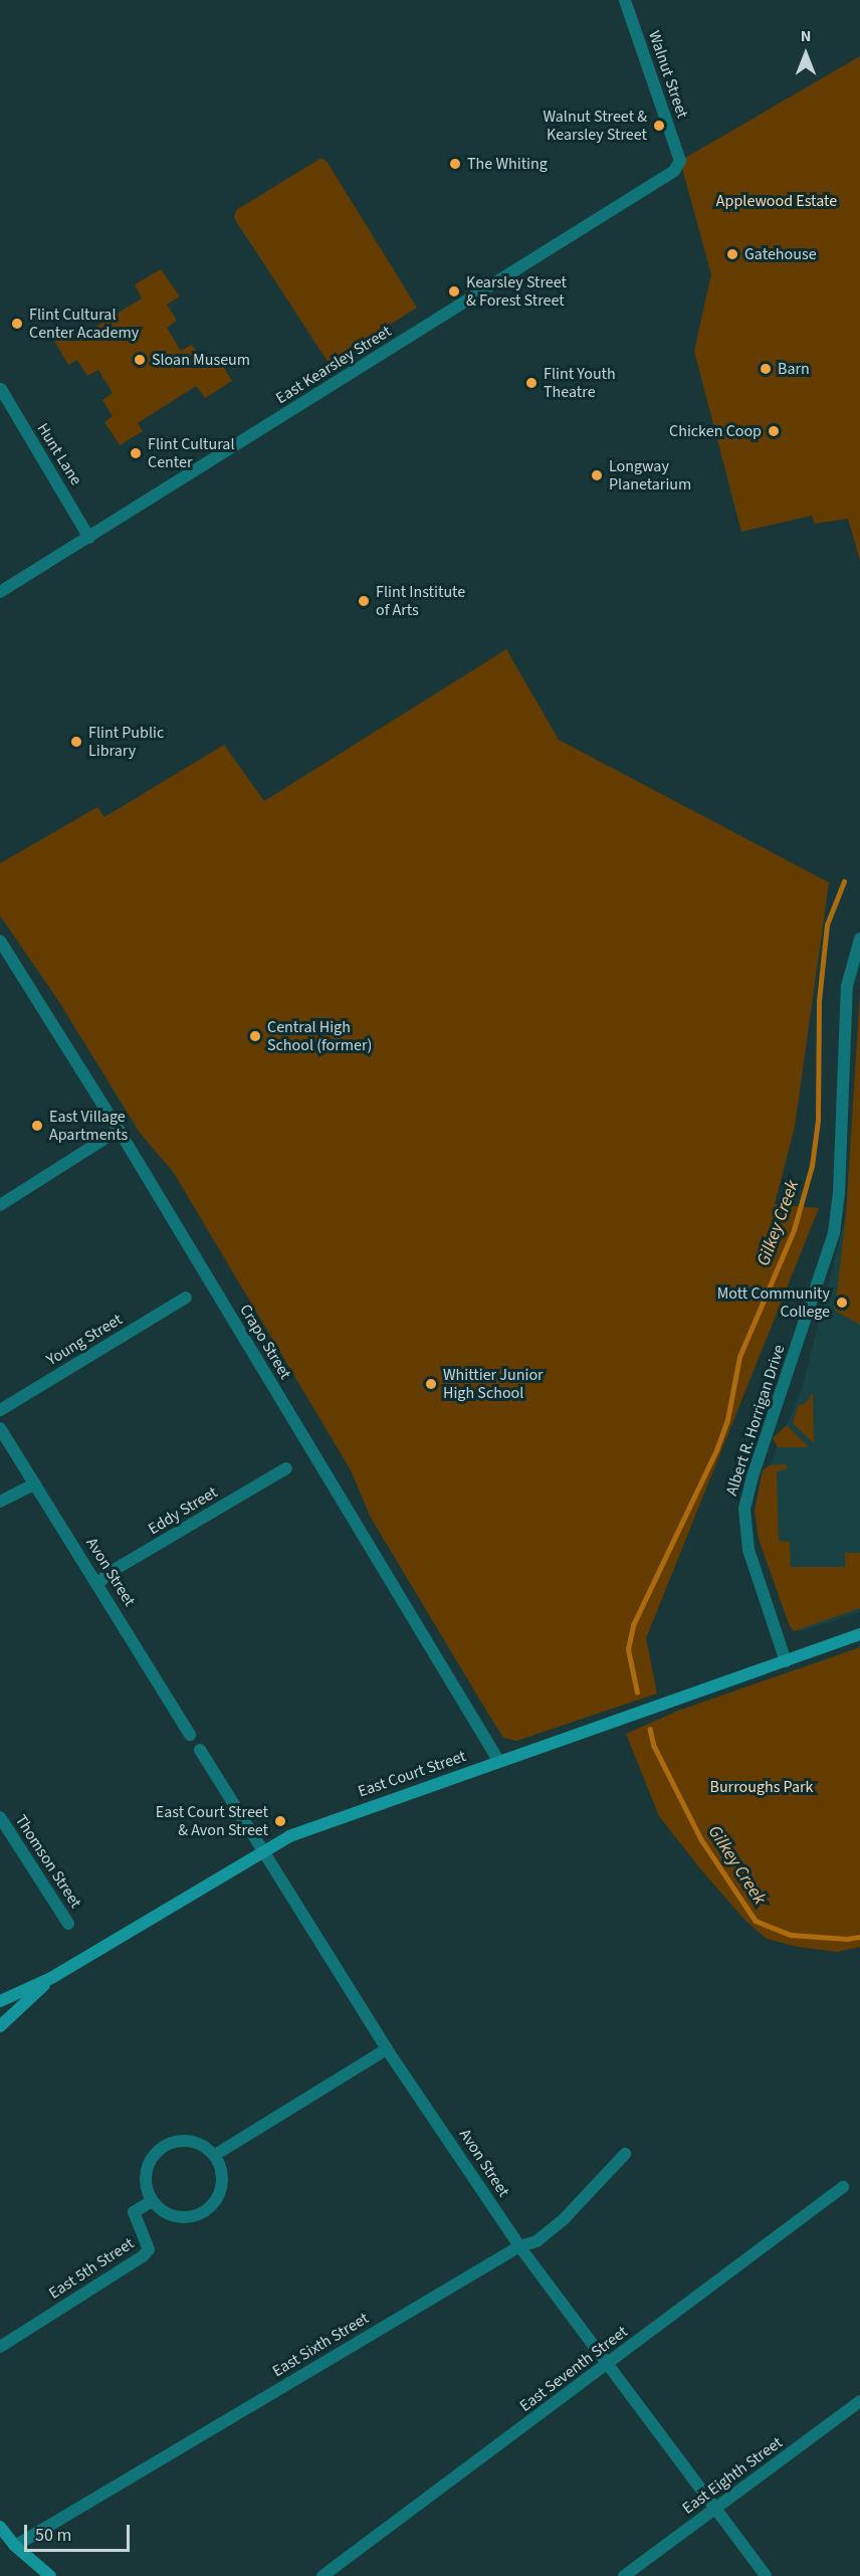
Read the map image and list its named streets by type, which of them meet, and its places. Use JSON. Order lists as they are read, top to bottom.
{
  "streets": {
    "main road": ["East Court Street"],
    "street": [
      "Walnut Street",
      "East Kearsley Street",
      "Hunt Lane",
      "Young Street",
      "Crapo Street",
      "Albert R. Horrigan Drive",
      "Eddy Street",
      "Avon Street",
      "Thomson Street",
      "East 5th Street",
      "East Sixth Street",
      "East Seventh Street",
      "East Eighth Street"
    ]
  },
  "crossings": [
    ["Walnut Street", "East Kearsley Street"],
    ["East Kearsley Street", "Hunt Lane"],
    ["Crapo Street", "East Court Street"],
    ["Albert R. Horrigan Drive", "East Court Street"],
    ["Eddy Street", "Avon Street"],
    ["Avon Street", "East Court Street"],
    ["Avon Street", "East Sixth Street"],
    ["Avon Street", "East Seventh Street"],
    ["Avon Street", "East Eighth Street"]
  ],
  "water": ["Gilkey Creek"],
  "parks": ["Applewood Estate", "Burroughs Park"],
  "places": [
    "Walnut Street & Kearsley Street",
    "The Whiting",
    "Gatehouse",
    "Kearsley Street & Forest Street",
    "Flint Cultural Center Academy",
    "Sloan Museum",
    "Barn",
    "Flint Youth Theatre",
    "Chicken Coop",
    "Flint Cultural Center",
    "Longway Planetarium",
    "Flint Institute of Arts",
    "Flint Public Library",
    "Central High School (former)",
    "East Village Apartments",
    "Mott Community College",
    "Whittier Junior High School",
    "East Court Street & Avon Street"
  ],
  "scale_bar": "50 m",
  "north": "top"
}
